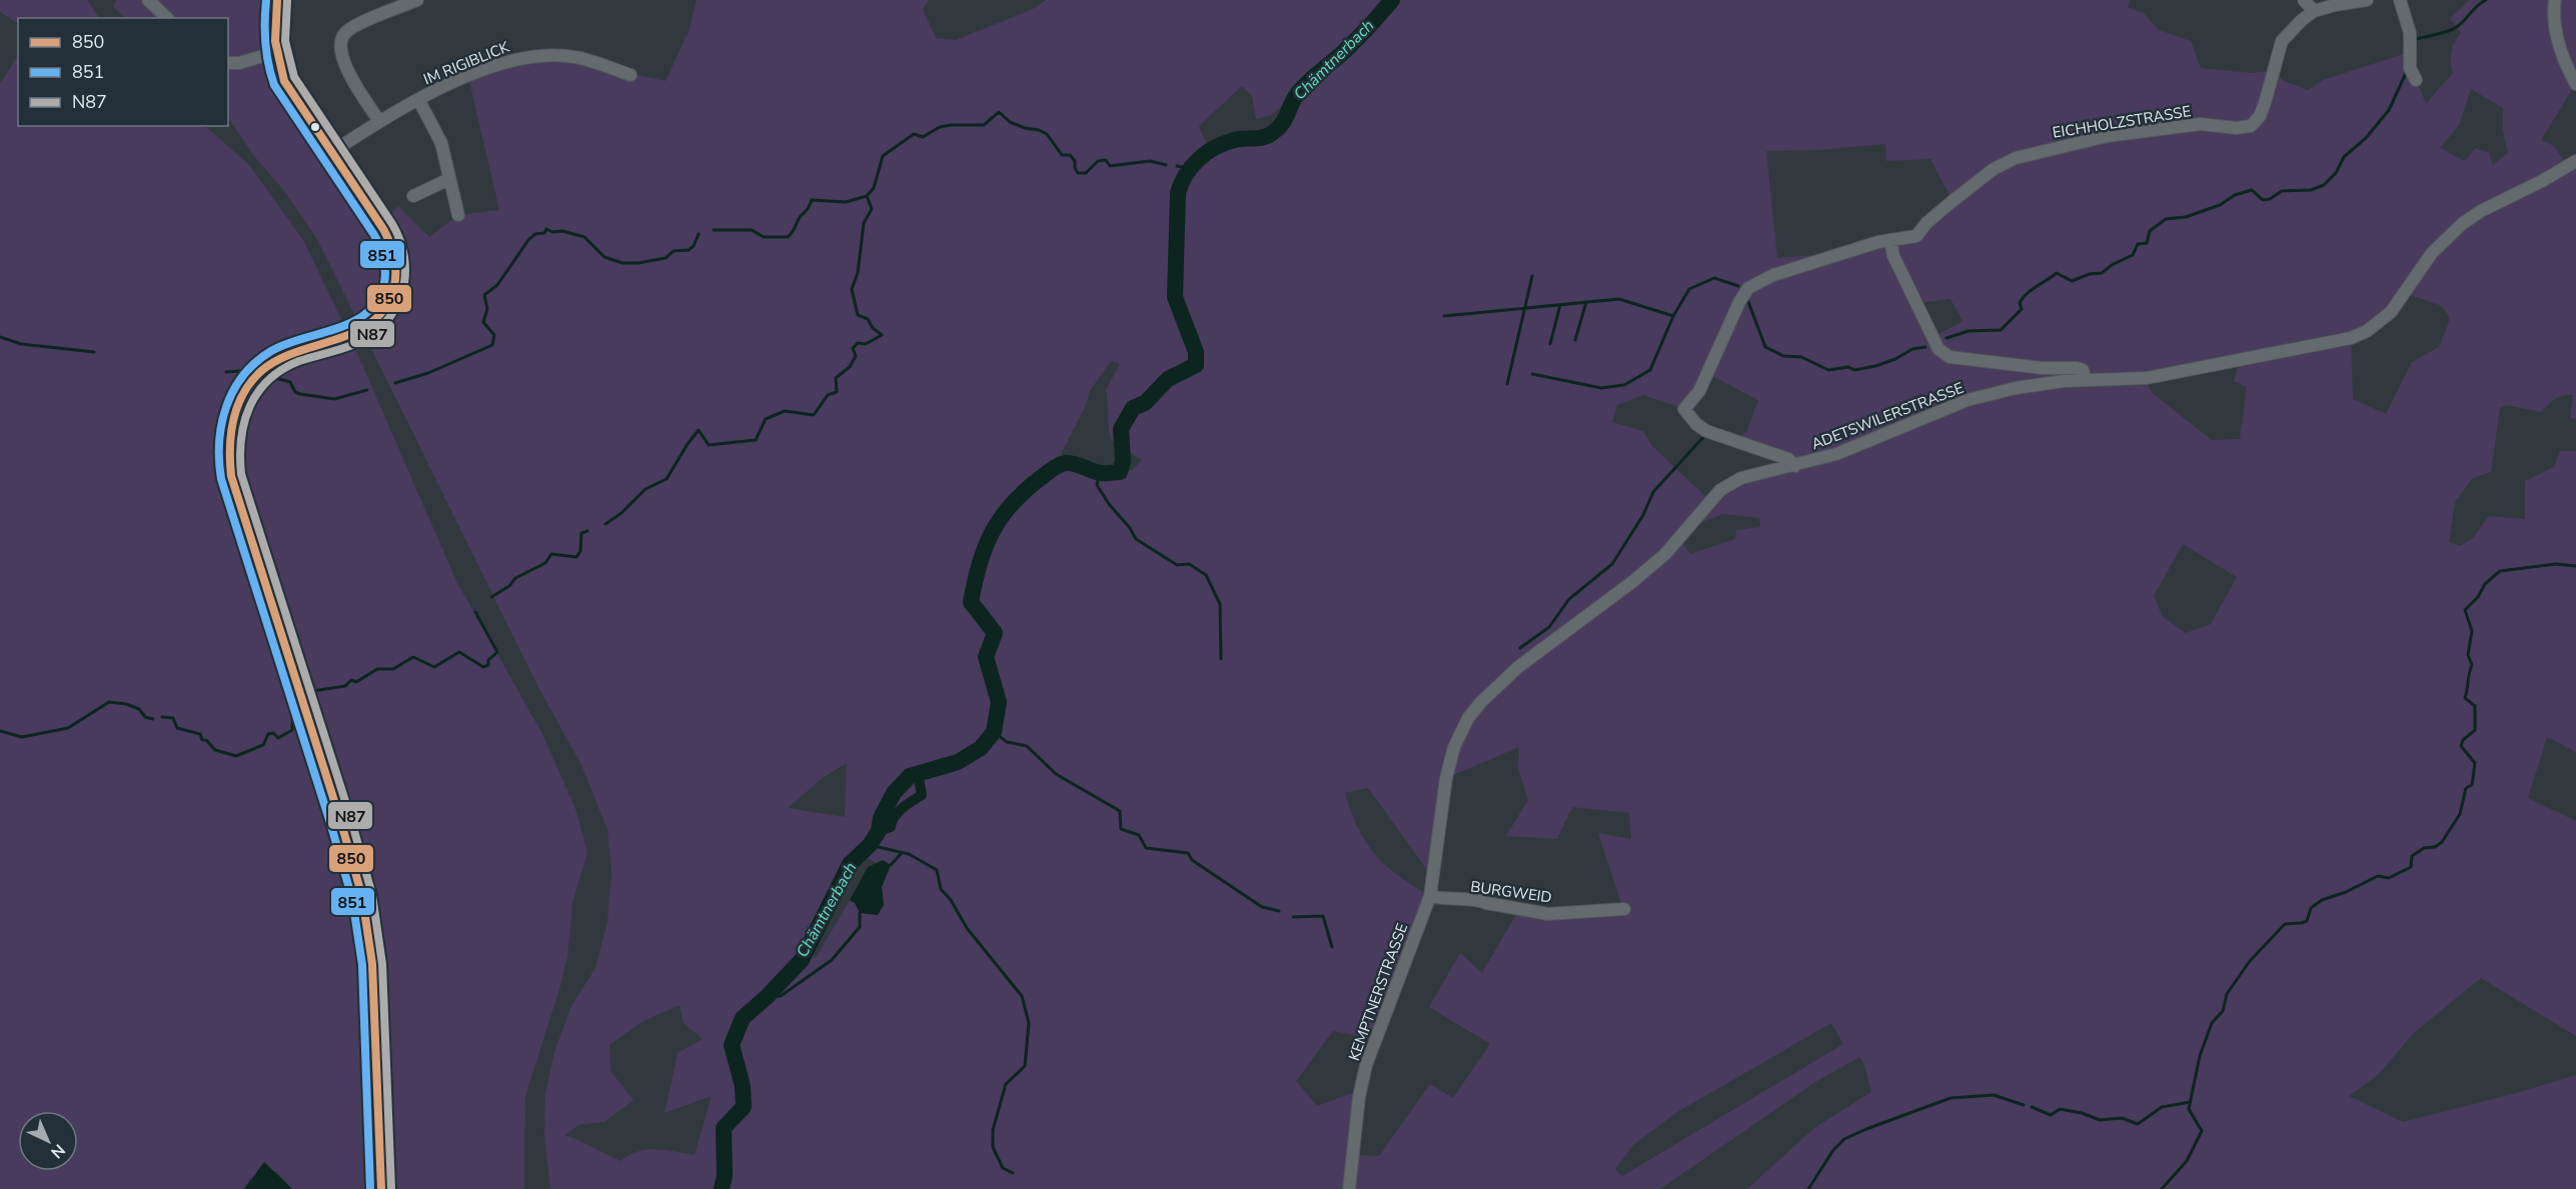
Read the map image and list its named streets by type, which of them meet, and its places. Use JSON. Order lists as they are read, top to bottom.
{
  "streets": {
    "street": [
      "IM RIGIBLICK",
      "EICHHOLZSTRASSE",
      "ADETSWILERSTRASSE",
      "BURGWEID",
      "KEMPTNERSTRASSE"
    ]
  },
  "crossings": [
    ["EICHHOLZSTRASSE", "ADETSWILERSTRASSE"],
    ["ADETSWILERSTRASSE", "KEMPTNERSTRASSE"],
    ["BURGWEID", "KEMPTNERSTRASSE"]
  ],
  "water": ["Chämtnerbach"],
  "lines": ["transit line 850", "transit line 851", "transit line N87"],
  "legend": ["850", "851", "N87"],
  "north": "bottom right"
}
